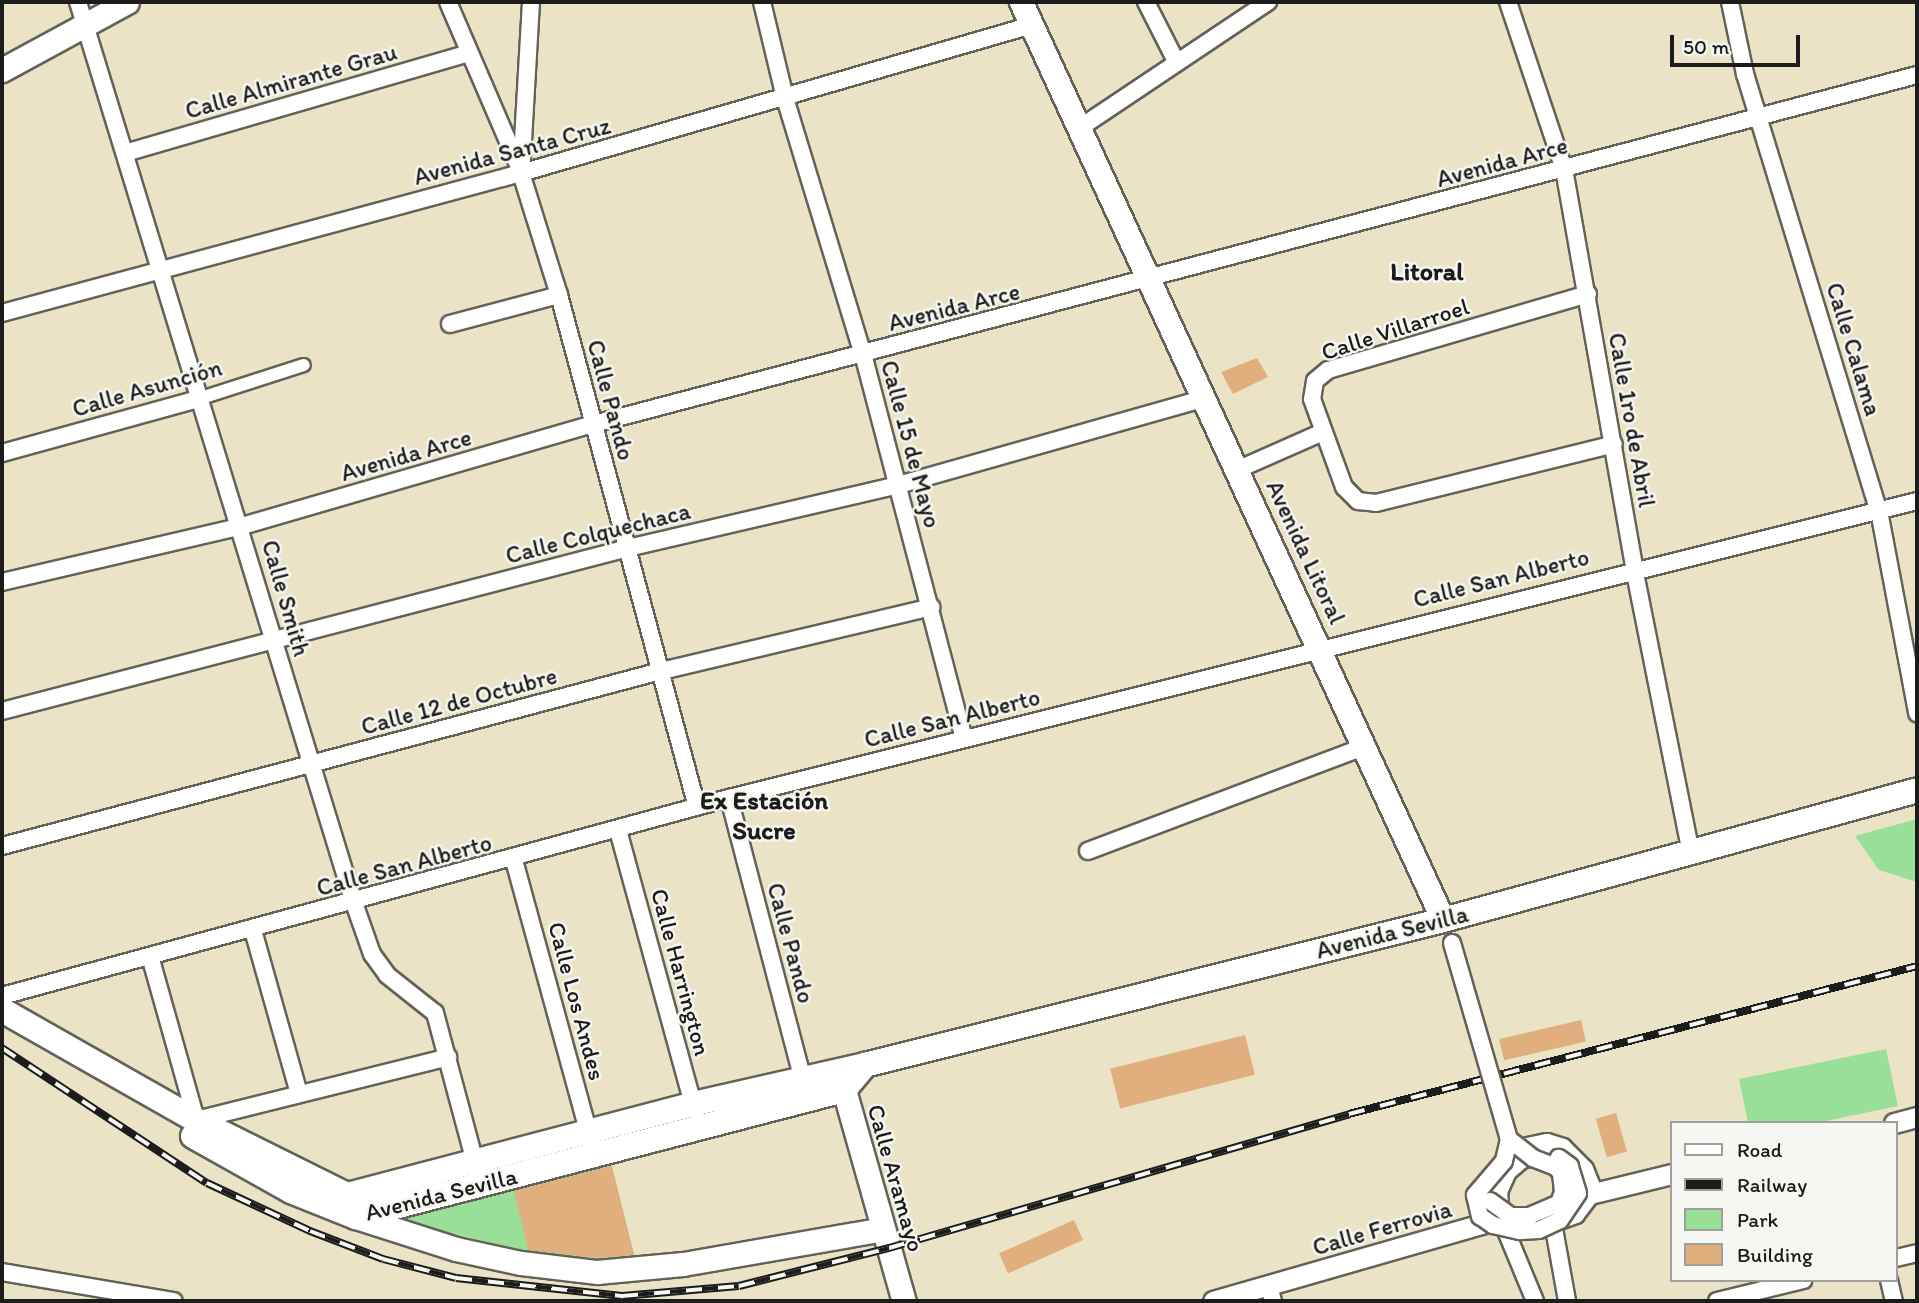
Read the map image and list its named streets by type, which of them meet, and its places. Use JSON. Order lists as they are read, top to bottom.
{
  "streets": {
    "main road": ["Avenida Litoral", "Avenida Sevilla", "Calle Aramayo"],
    "street": [
      "Calle Almirante Grau",
      "Avenida Santa Cruz",
      "Avenida Arce",
      "Calle Villarroel",
      "Calle Calama",
      "Calle Asunción",
      "Calle Pando",
      "Calle 1ro de Abril",
      "Calle 15 de Mayo",
      "Calle Colquechaca",
      "Calle San Alberto",
      "Calle Smith",
      "Calle 12 de Octubre",
      "Calle Harrington",
      "Calle Los Andes",
      "Calle Ferrovia"
    ]
  },
  "crossings": [
    ["Calle Almirante Grau", "Calle Smith"],
    ["Avenida Santa Cruz", "Calle Pando"],
    ["Avenida Santa Cruz", "Calle 15 de Mayo"],
    ["Avenida Santa Cruz", "Avenida Litoral"],
    ["Avenida Santa Cruz", "Calle Smith"],
    ["Avenida Arce", "Calle Calama"],
    ["Avenida Arce", "Calle Pando"],
    ["Avenida Arce", "Calle 1ro de Abril"],
    ["Avenida Arce", "Calle 15 de Mayo"],
    ["Avenida Arce", "Avenida Litoral"],
    ["Avenida Arce", "Calle Smith"],
    ["Calle Villarroel", "Calle 1ro de Abril"],
    ["Calle Calama", "Calle San Alberto"],
    ["Calle Asunción", "Calle Smith"],
    ["Calle Pando", "Calle Colquechaca"],
    ["Calle Pando", "Calle San Alberto"],
    ["Calle Pando", "Calle 12 de Octubre"],
    ["Calle Pando", "Avenida Sevilla"],
    ["Calle 1ro de Abril", "Calle San Alberto"],
    ["Calle 1ro de Abril", "Avenida Sevilla"],
    ["Calle 15 de Mayo", "Calle Colquechaca"],
    ["Calle 15 de Mayo", "Calle San Alberto"],
    ["Calle 15 de Mayo", "Calle 12 de Octubre"],
    ["Calle Colquechaca", "Avenida Litoral"],
    ["Calle Colquechaca", "Calle Smith"],
    ["Avenida Litoral", "Calle San Alberto"],
    ["Avenida Litoral", "Avenida Sevilla"],
    ["Calle San Alberto", "Calle Smith"],
    ["Calle San Alberto", "Calle Harrington"],
    ["Calle San Alberto", "Calle Los Andes"],
    ["Calle Smith", "Calle 12 de Octubre"],
    ["Calle Smith", "Avenida Sevilla"],
    ["Avenida Sevilla", "Calle Harrington"],
    ["Avenida Sevilla", "Calle Los Andes"],
    ["Avenida Sevilla", "Calle Aramayo"]
  ],
  "districts": ["Litoral", "Ex Estación Sucre"],
  "legend": [
    "Road",
    "Railway",
    "Park",
    "Building"
  ],
  "scale_bar": "50 m"
}
